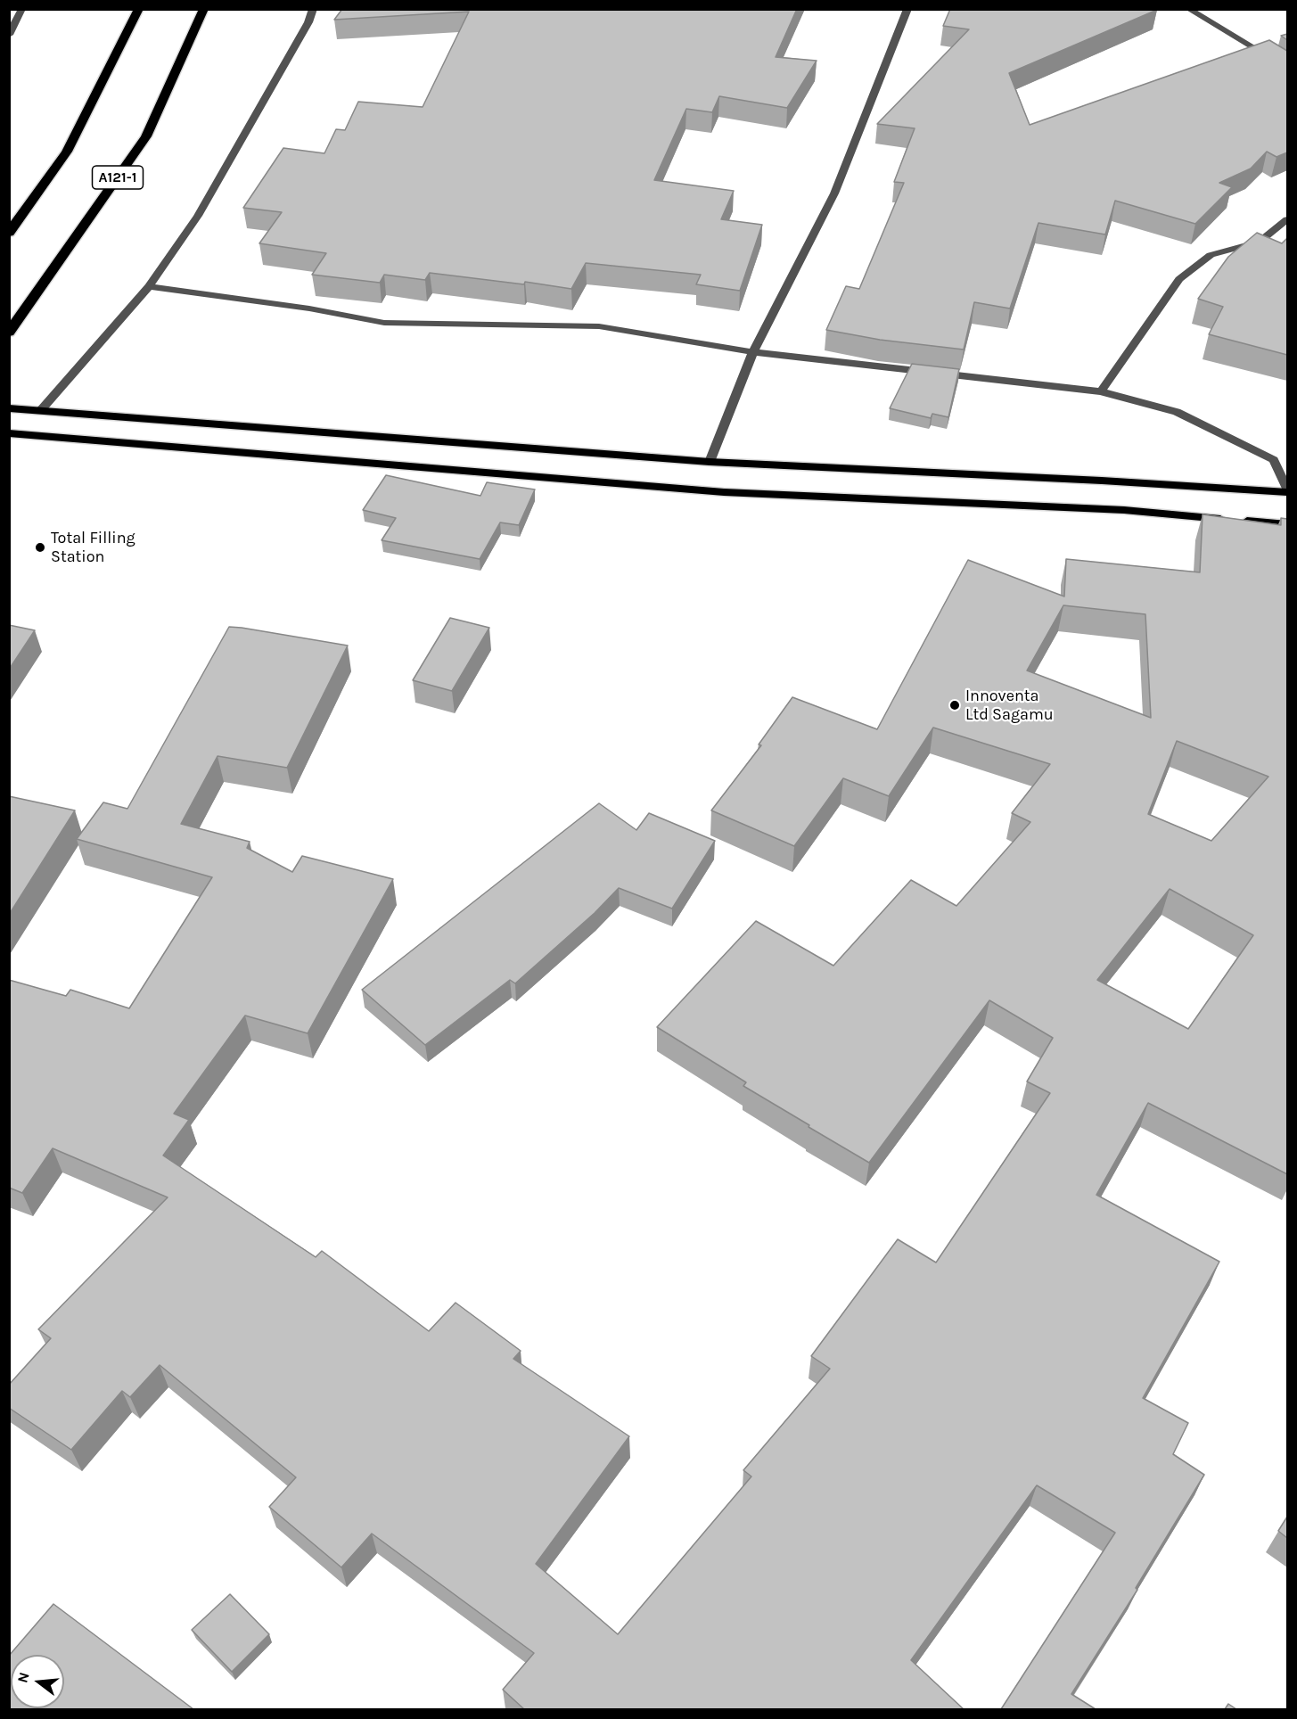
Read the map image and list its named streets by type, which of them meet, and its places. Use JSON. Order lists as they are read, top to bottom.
{
  "streets": {
    "highway": ["A121-1"]
  },
  "places": ["Total Filling Station", "Innoventa Ltd Sagamu"],
  "north": "left"
}
